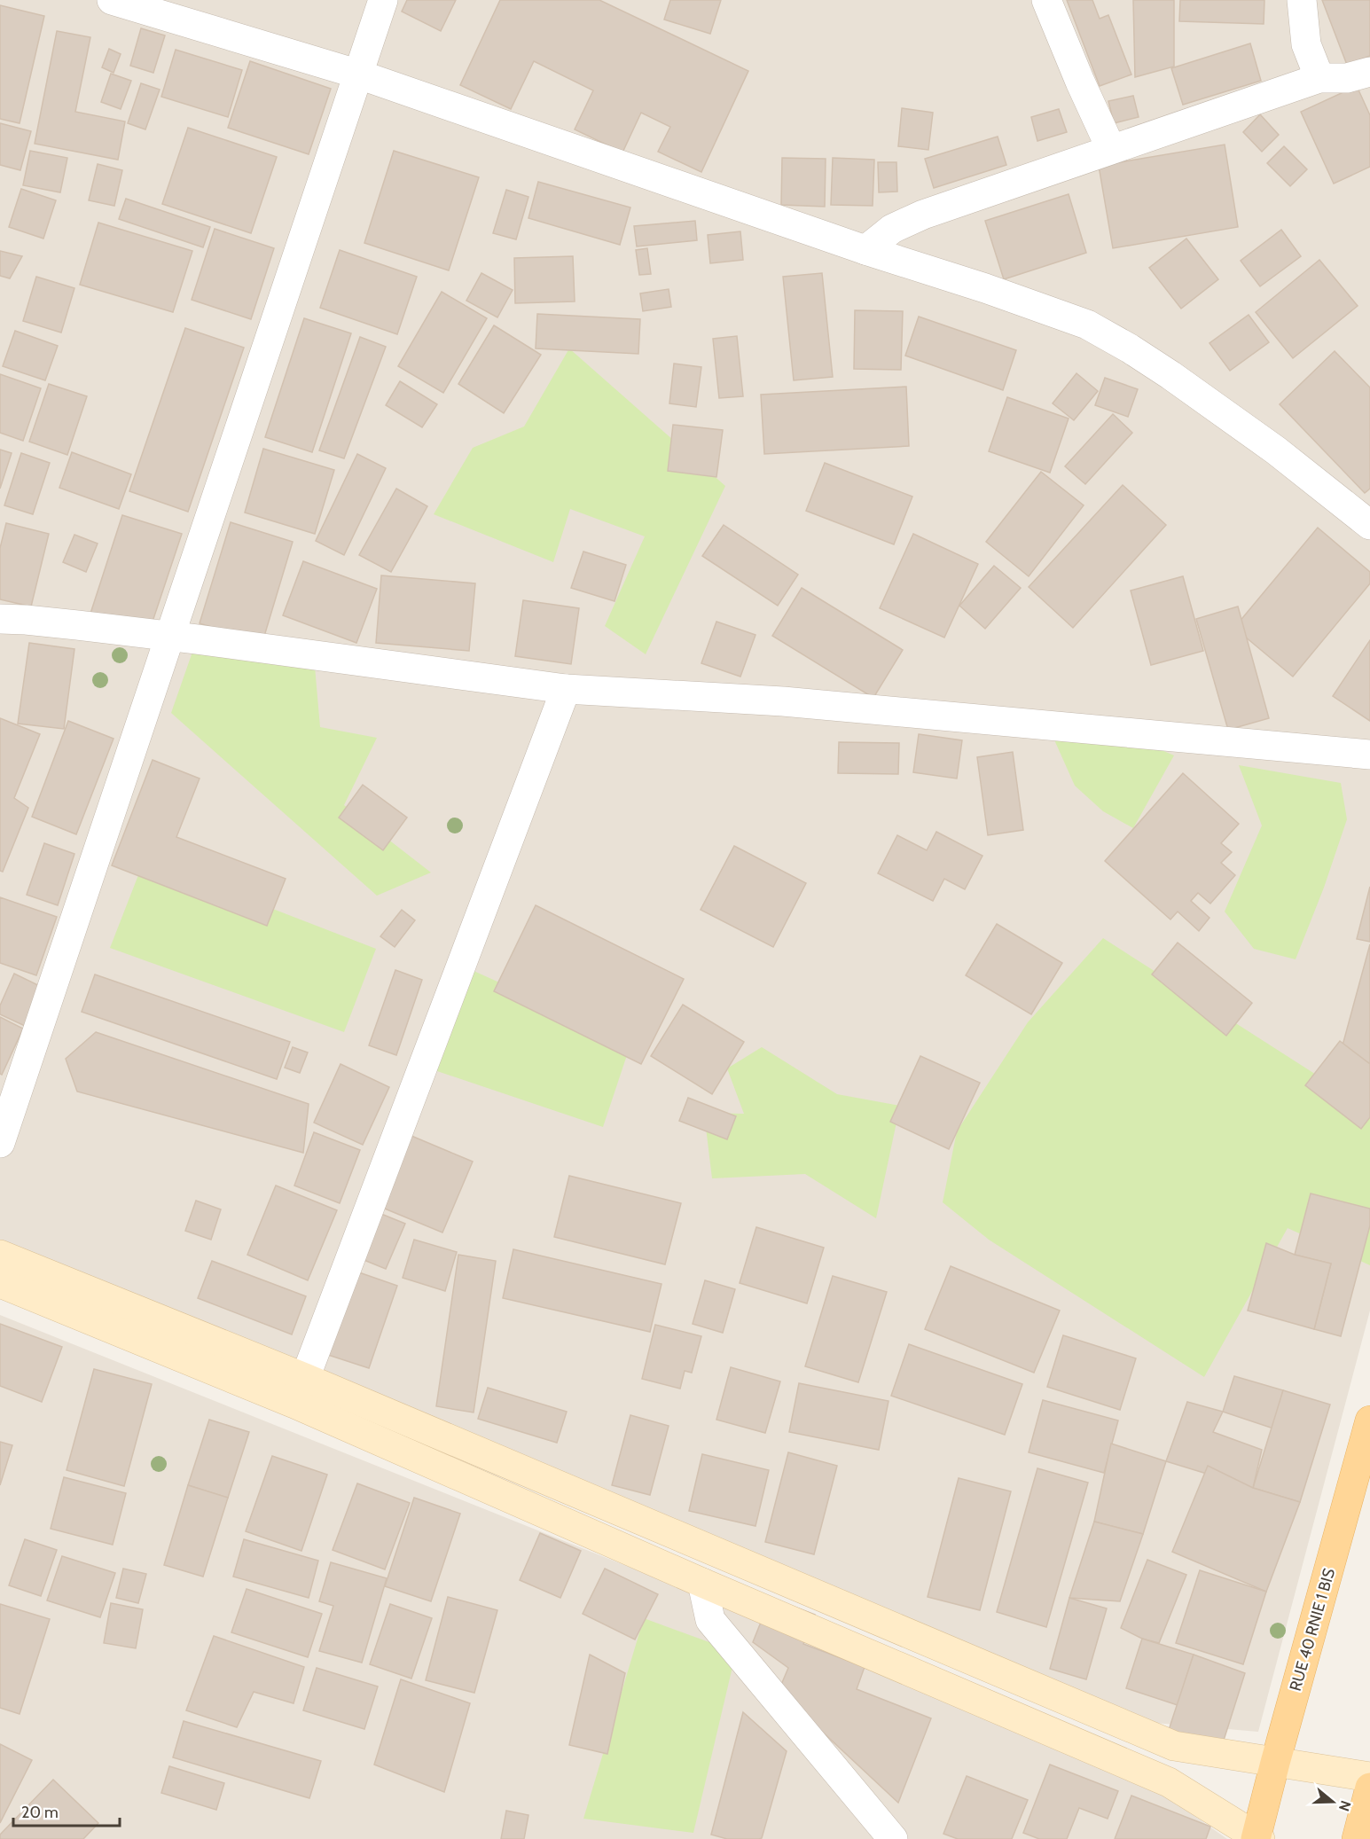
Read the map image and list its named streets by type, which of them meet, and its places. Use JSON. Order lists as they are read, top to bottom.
{
  "streets": {
    "main road": ["RUE 40 RNIE 1 BIS"]
  },
  "scale_bar": "20 m",
  "north": "right"
}
